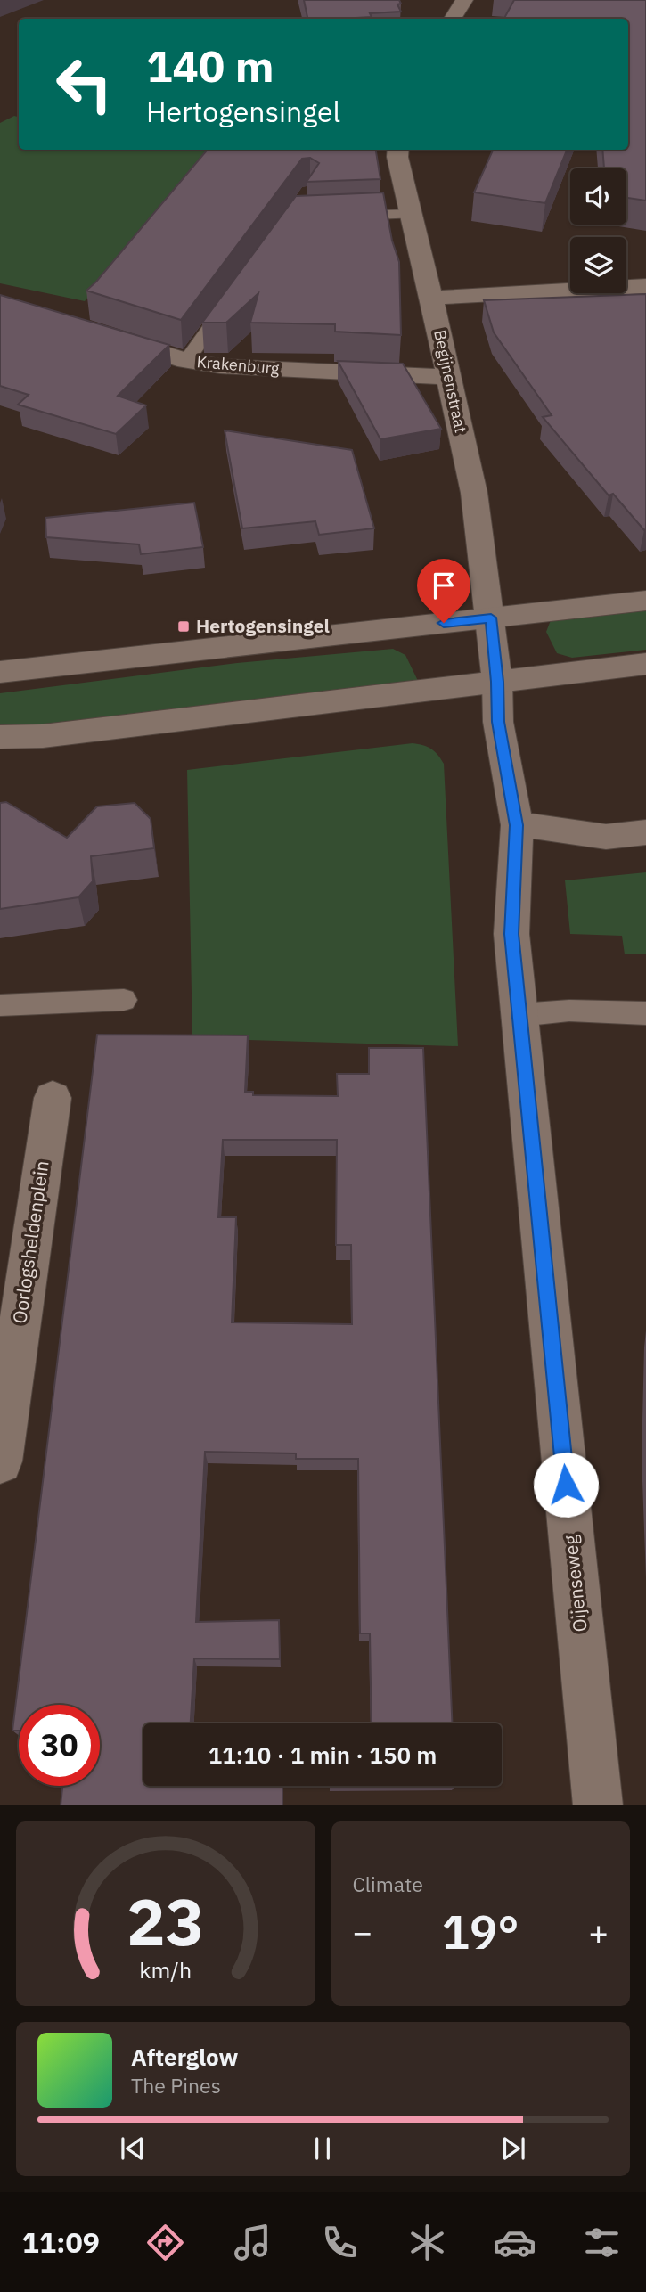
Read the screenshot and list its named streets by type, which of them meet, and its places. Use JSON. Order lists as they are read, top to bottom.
{
  "streets": {
    "street": [
      "Krakenburg",
      "Begijnenstraat",
      "Oorlogsheldenplein",
      "Oijenseweg"
    ]
  },
  "crossings": [
    ["Krakenburg", "Begijnenstraat"],
    ["Begijnenstraat", "Oijenseweg"]
  ],
  "places": {
    "transit": ["Hertogensingel"]
  },
  "page": {
    "turn": ["140 m", "Hertogensingel"],
    "limit": "30",
    "trip": "11:10 · 1 min · 150 m",
    "tile": "Climate",
    "heat": ["−", "19°", "+"],
    "song": ["Afterglow", "The Pines"],
    "tabs": "11:09",
    "gauge": ["23", "km/h"]
  }
}
